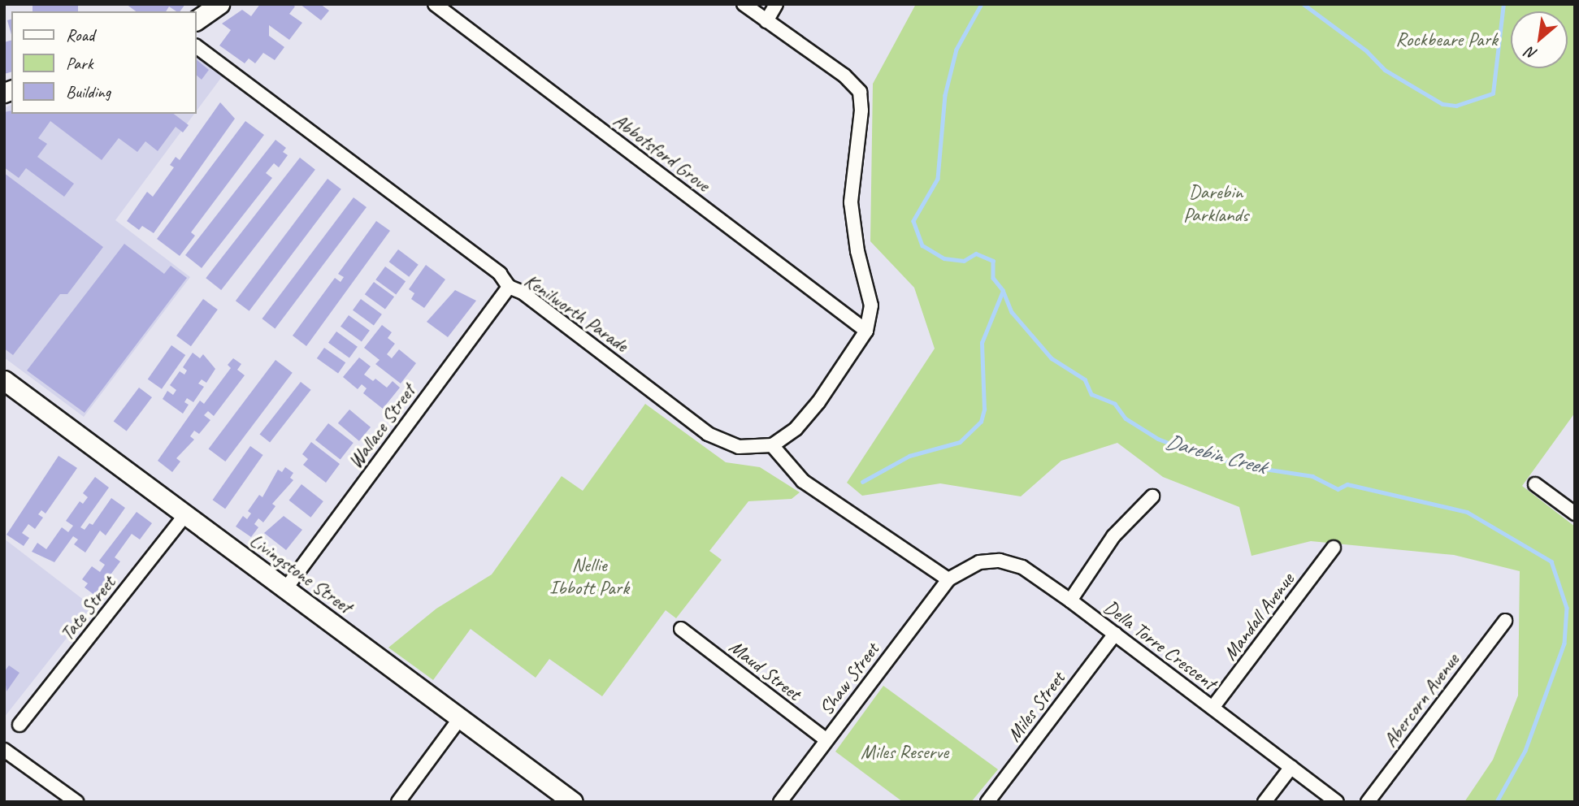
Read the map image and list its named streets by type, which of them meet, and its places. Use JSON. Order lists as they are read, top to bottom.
{
  "streets": {
    "main road": ["Livingstone Street"],
    "street": [
      "Abbotsford Grove",
      "Kenilworth Parade",
      "Wallace Street",
      "Tate Street",
      "Mandall Avenue",
      "Della Torre Crescent",
      "Maud Street",
      "Shaw Street",
      "Abercorn Avenue",
      "Miles Street"
    ]
  },
  "crossings": [
    ["Kenilworth Parade", "Wallace Street"],
    ["Wallace Street", "Livingstone Street"],
    ["Livingstone Street", "Tate Street"],
    ["Mandall Avenue", "Della Torre Crescent"],
    ["Della Torre Crescent", "Shaw Street"],
    ["Della Torre Crescent", "Miles Street"],
    ["Maud Street", "Shaw Street"]
  ],
  "water": ["Darebin Creek"],
  "parks": [
    "Rockbeare Park",
    "Darebin Parklands",
    "Nellie Ibbott Park",
    "Miles Reserve"
  ],
  "legend": ["Road", "Park", "Building"],
  "north": "bottom left"
}
